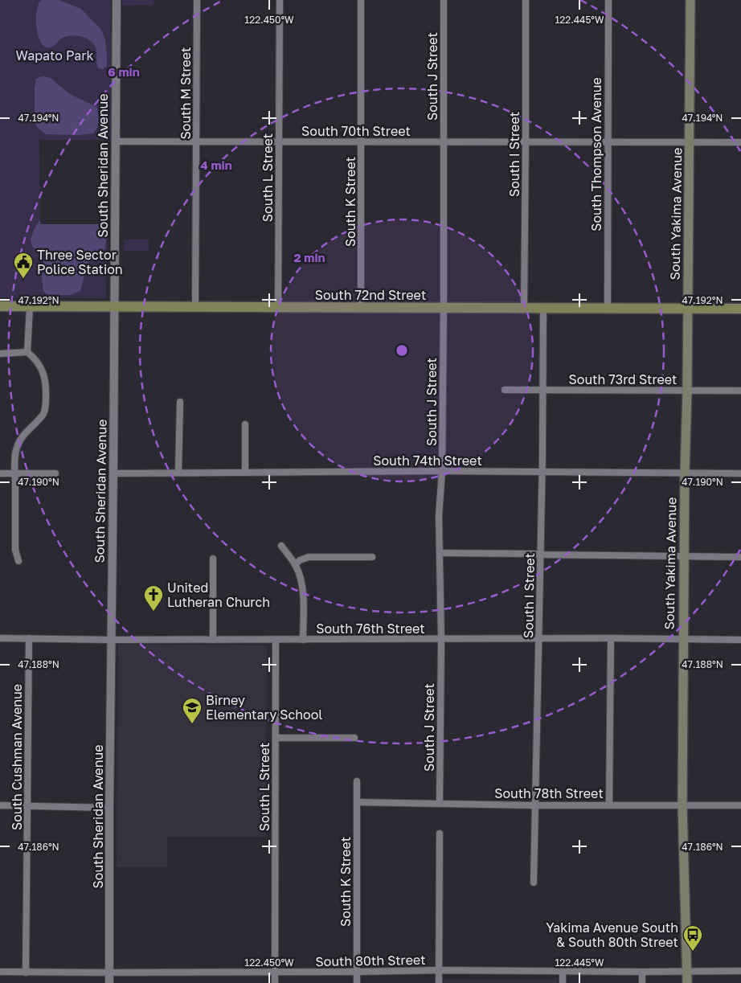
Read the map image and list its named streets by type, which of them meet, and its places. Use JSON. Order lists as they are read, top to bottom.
{
  "streets": {
    "main road": ["South Yakima Avenue", "South 72nd Street"],
    "street": [
      "South J Street",
      "South M Street",
      "South 70th Street",
      "South I Street",
      "South Thompson Avenue",
      "South Sheridan Avenue",
      "South L Street",
      "South K Street",
      "South 73rd Street",
      "South 74th Street",
      "South 76th Street",
      "South Cushman Avenue",
      "South 78th Street",
      "South 80th Street"
    ]
  },
  "crossings": [
    ["South J Street", "South 70th Street"],
    ["South J Street", "South 72nd Street"],
    ["South J Street", "South 74th Street"],
    ["South J Street", "South 76th Street"],
    ["South J Street", "South 78th Street"],
    ["South M Street", "South 70th Street"],
    ["South M Street", "South 72nd Street"],
    ["South 70th Street", "South I Street"],
    ["South 70th Street", "South Thompson Avenue"],
    ["South 70th Street", "South Sheridan Avenue"],
    ["South 70th Street", "South L Street"],
    ["South 70th Street", "South K Street"],
    ["South 70th Street", "South Yakima Avenue"],
    ["South I Street", "South 72nd Street"],
    ["South I Street", "South 73rd Street"],
    ["South I Street", "South 74th Street"],
    ["South I Street", "South 76th Street"],
    ["South I Street", "South 78th Street"],
    ["South Thompson Avenue", "South 72nd Street"],
    ["South Sheridan Avenue", "South 72nd Street"],
    ["South Sheridan Avenue", "South 74th Street"],
    ["South Sheridan Avenue", "South 76th Street"],
    ["South Sheridan Avenue", "South 80th Street"],
    ["South L Street", "South 72nd Street"],
    ["South L Street", "South 76th Street"],
    ["South L Street", "South 80th Street"],
    ["South K Street", "South 72nd Street"],
    ["South K Street", "South 78th Street"],
    ["South K Street", "South 80th Street"],
    ["South Yakima Avenue", "South 72nd Street"],
    ["South Yakima Avenue", "South 73rd Street"],
    ["South Yakima Avenue", "South 74th Street"],
    ["South Yakima Avenue", "South 76th Street"],
    ["South Yakima Avenue", "South 78th Street"],
    ["South Yakima Avenue", "South 80th Street"],
    ["South 76th Street", "South Cushman Avenue"],
    ["South Cushman Avenue", "South 80th Street"]
  ],
  "parks": ["Wapato Park"],
  "places": {
    "public building": ["Three Sector Police Station"],
    "church": ["United Lutheran Church"],
    "school or university": ["Birney Elementary School"],
    "bus stop": ["Yakima Avenue South & South 80th Street"]
  },
  "coordinates": [
    "122.450°W",
    "122.445°W",
    "47.194°N",
    "47.192°N",
    "47.190°N",
    "47.188°N",
    "47.186°N"
  ],
  "rings": ["6 min", "4 min", "2 min"]
}
